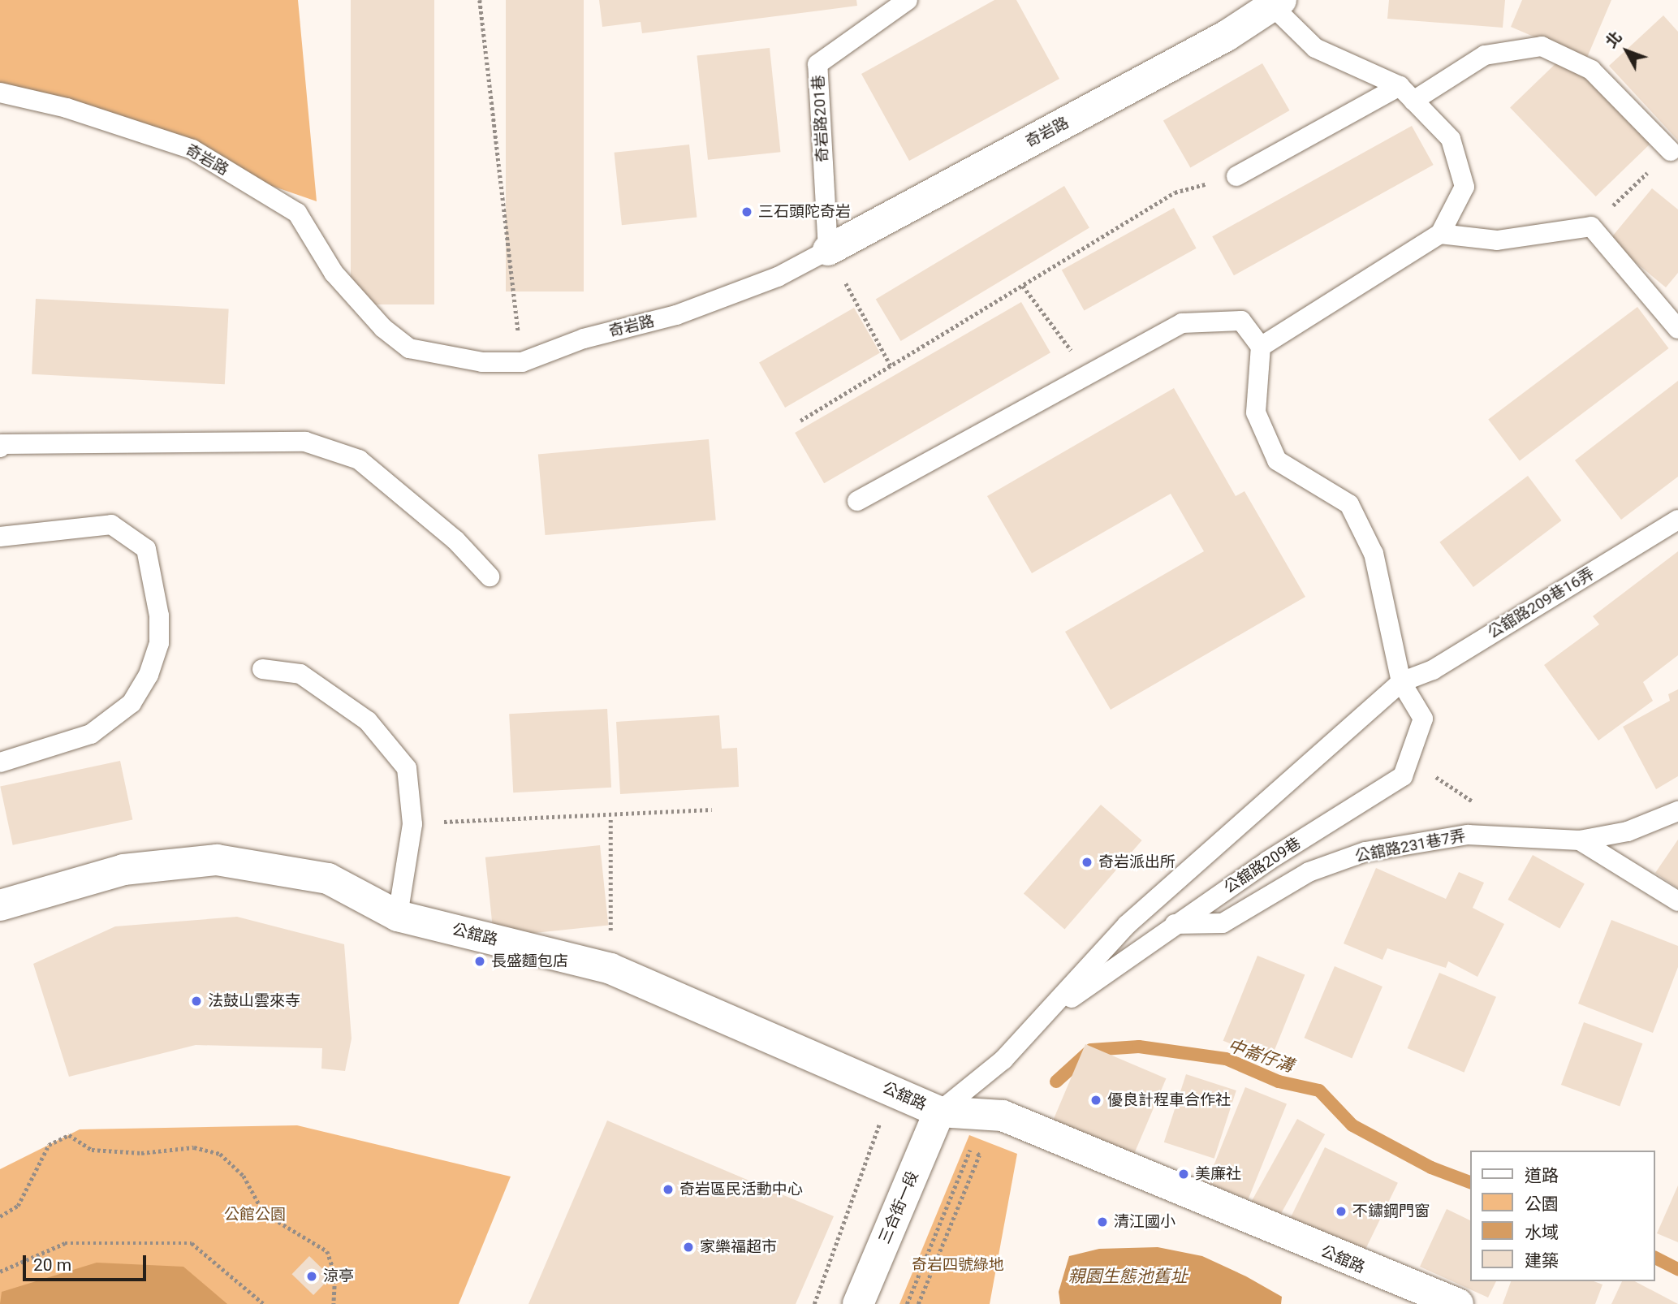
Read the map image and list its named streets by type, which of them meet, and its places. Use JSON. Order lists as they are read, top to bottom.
{
  "streets": {
    "street": ["奇岩路", "公舘路", "三合街一段"],
    "lane": [
      "奇岩路201巷",
      "公舘路209巷16弄",
      "公舘路231巷7弄",
      "公舘路209巷"
    ]
  },
  "crossings": [
    ["奇岩路201巷", "奇岩路"],
    ["公舘路209巷16弄", "公舘路209巷"],
    ["公舘路231巷7弄", "公舘路209巷"],
    ["公舘路209巷", "公舘路"],
    ["公舘路209巷", "三合街一段"],
    ["公舘路", "三合街一段"]
  ],
  "water": ["中崙仔溝", "親園生態池舊址"],
  "parks": ["公館公園", "奇岩四號綠地"],
  "places": [
    "三石頭陀奇岩",
    "奇岩派出所",
    "長盛麵包店",
    "法鼓山雲來寺",
    "優良計程車合作社",
    "美廉社",
    "奇岩區民活動中心",
    "不鏽鋼門窗",
    "清江國小",
    "家樂福超市",
    "涼亭"
  ],
  "legend": [
    "道路",
    "公園",
    "水域",
    "建築"
  ],
  "scale_bar": "20 m",
  "north": "top left"
}
